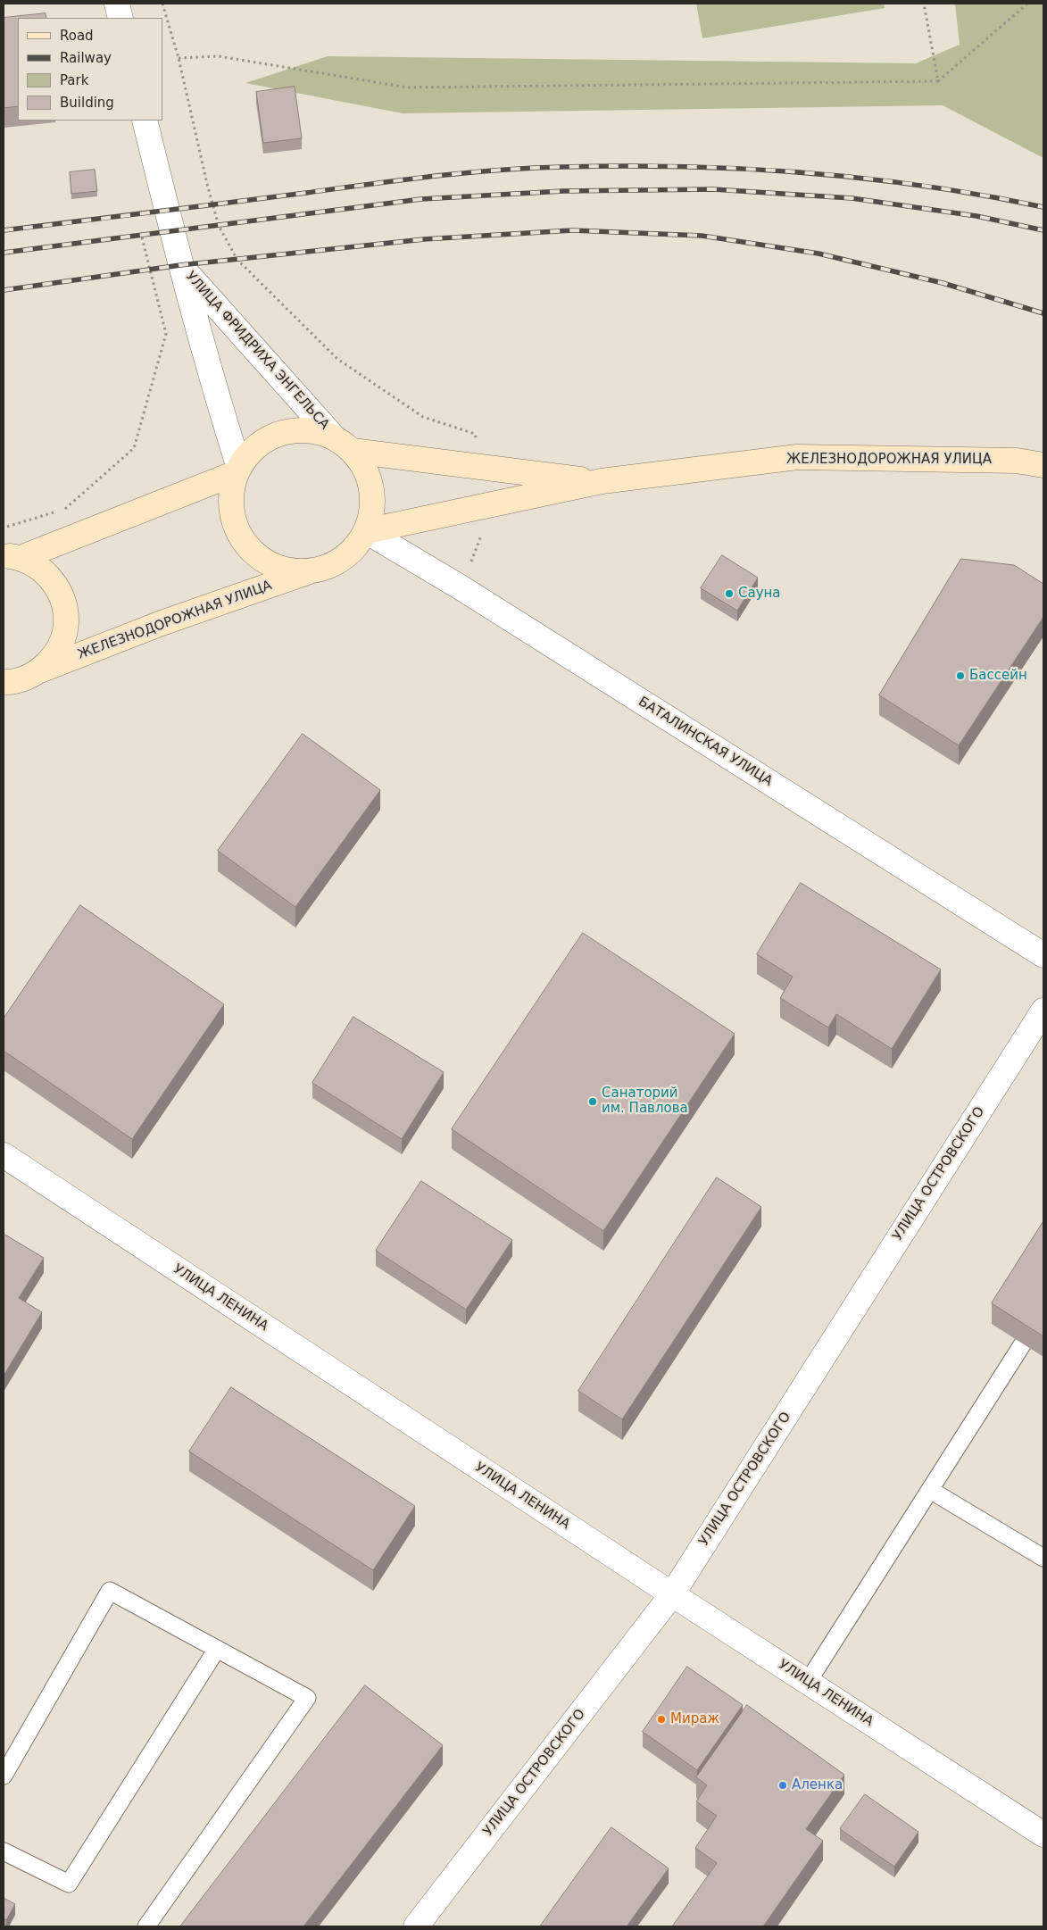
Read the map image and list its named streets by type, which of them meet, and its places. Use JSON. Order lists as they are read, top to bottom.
{
  "streets": {
    "main road": ["ЖЕЛЕЗНОДОРОЖНАЯ УЛИЦА"],
    "street": [
      "УЛИЦА ФРИДРИХА ЭНГЕЛЬСА",
      "БАТАЛИНСКАЯ УЛИЦА",
      "УЛИЦА ОСТРОВСКОГО",
      "УЛИЦА ЛЕНИНА"
    ]
  },
  "crossings": [
    ["УЛИЦА ФРИДРИХА ЭНГЕЛЬСА", "ЖЕЛЕЗНОДОРОЖНАЯ УЛИЦА"],
    ["УЛИЦА ФРИДРИХА ЭНГЕЛЬСА", "БАТАЛИНСКАЯ УЛИЦА"],
    ["ЖЕЛЕЗНОДОРОЖНАЯ УЛИЦА", "БАТАЛИНСКАЯ УЛИЦА"],
    ["УЛИЦА ОСТРОВСКОГО", "УЛИЦА ЛЕНИНА"]
  ],
  "places": [
    "Сауна",
    "Бассейн",
    "Санаторий им. Павлова",
    "Мираж",
    "Аленка"
  ],
  "legend": [
    "Road",
    "Railway",
    "Park",
    "Building"
  ]
}
